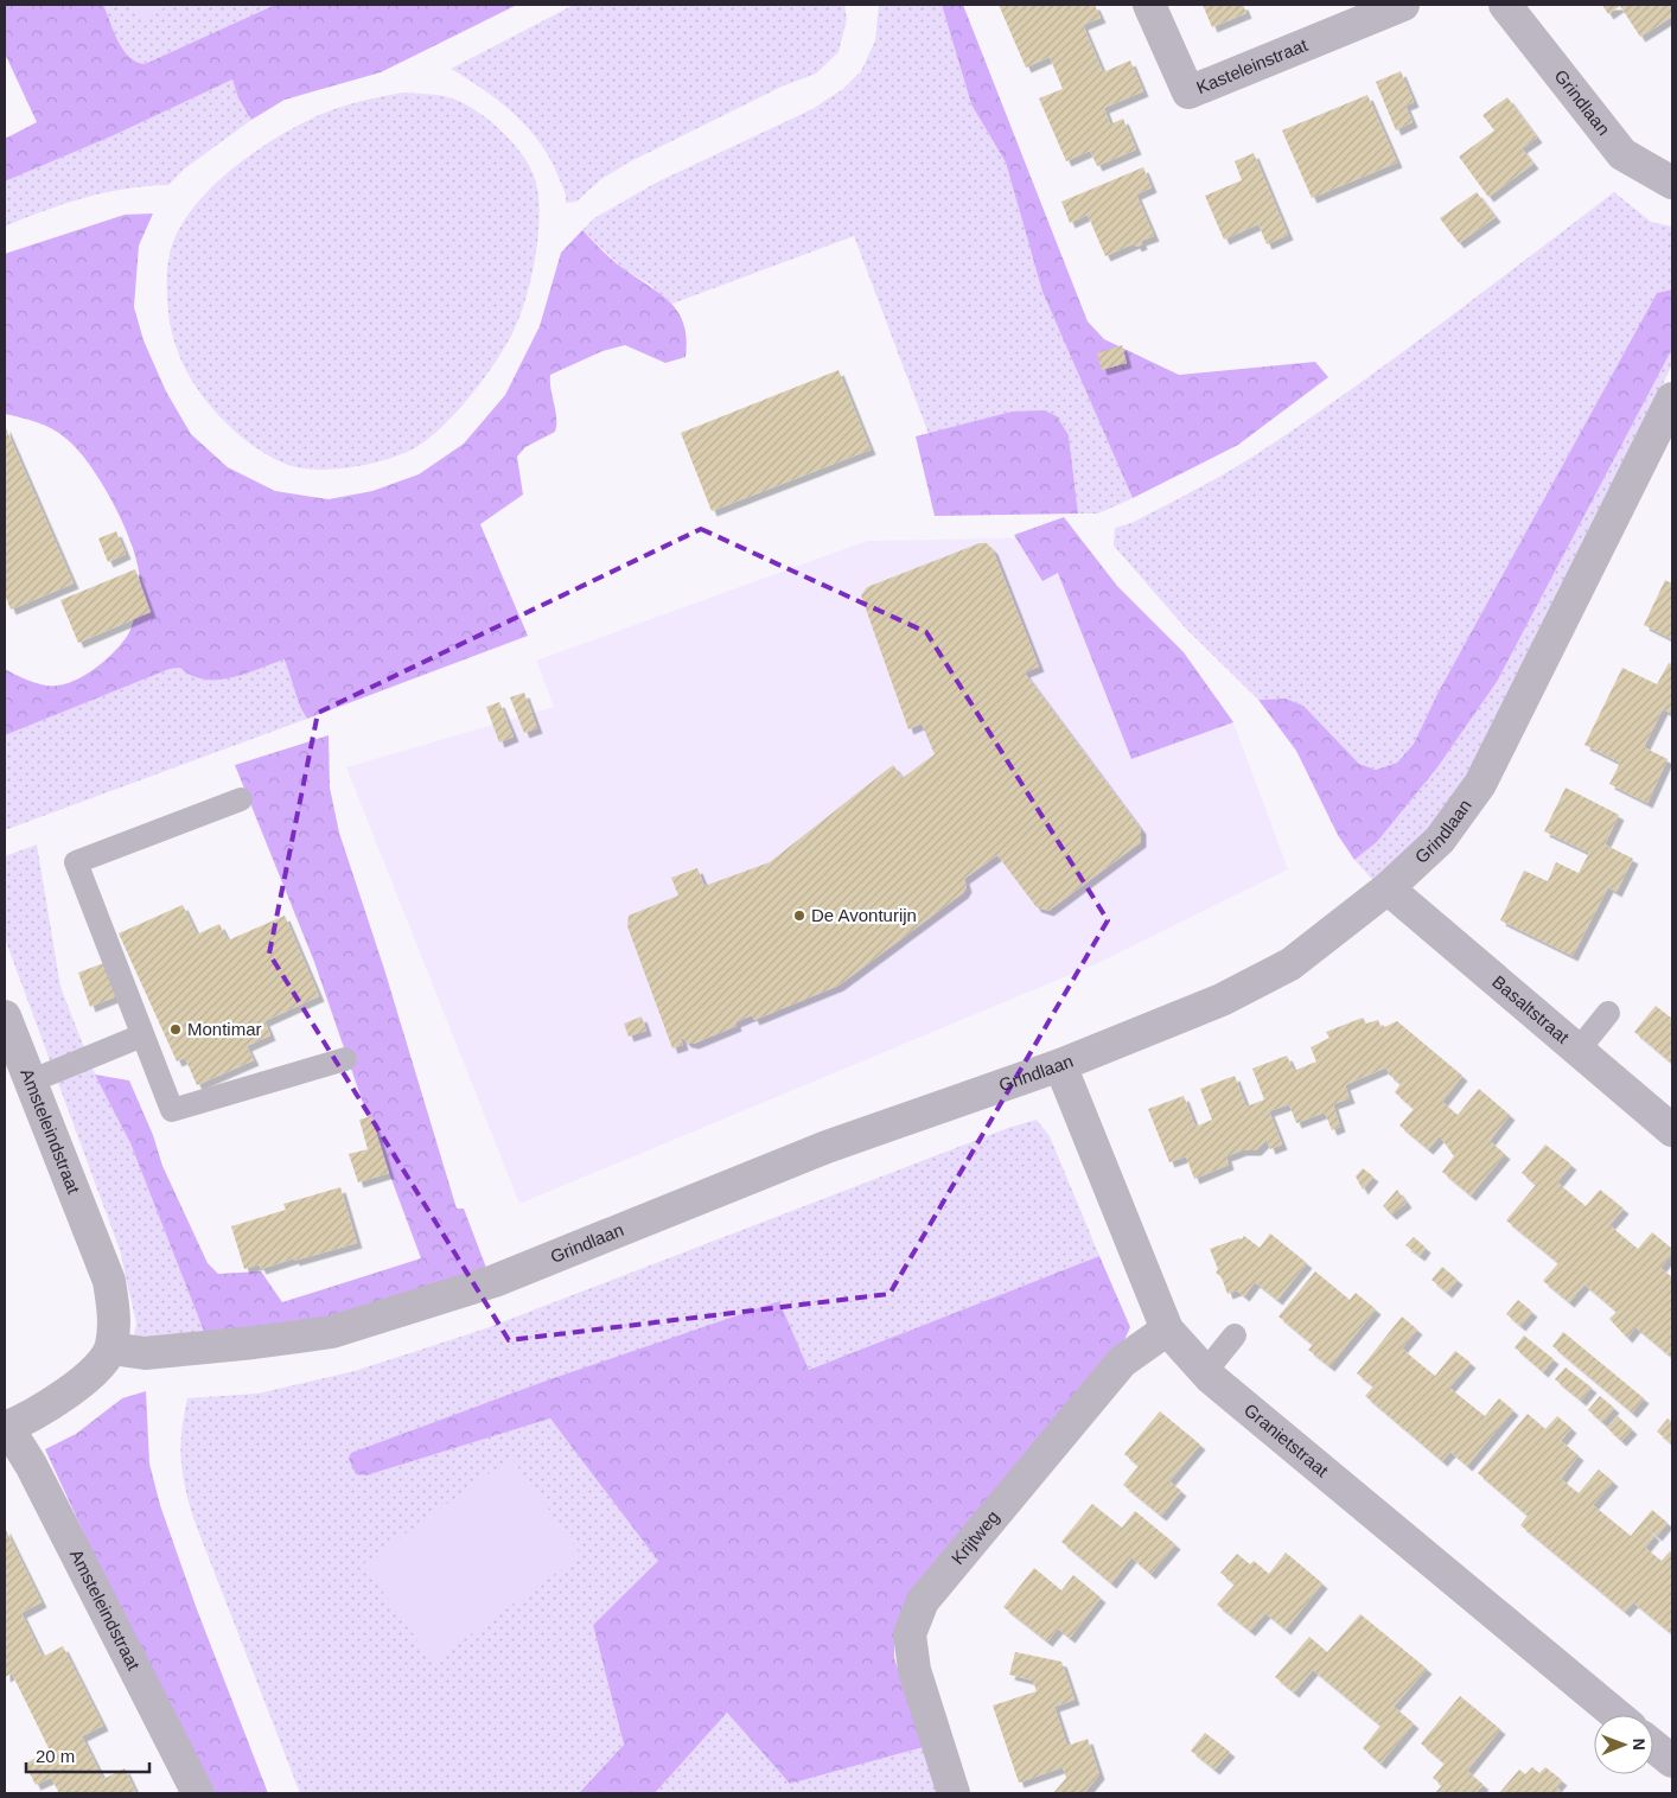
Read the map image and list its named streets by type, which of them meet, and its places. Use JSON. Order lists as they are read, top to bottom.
{
  "streets": {
    "street": [
      "Kasteleinstraat",
      "Grindlaan",
      "Basaltstraat",
      "Amsteleindstraat",
      "Granietstraat",
      "Krijtweg"
    ]
  },
  "crossings": [
    ["Grindlaan", "Basaltstraat"],
    ["Grindlaan", "Amsteleindstraat"],
    ["Grindlaan", "Granietstraat"],
    ["Granietstraat", "Krijtweg"]
  ],
  "places": ["De Avonturijn", "Montimar"],
  "scale_bar": "20 m",
  "north": "right"
}
